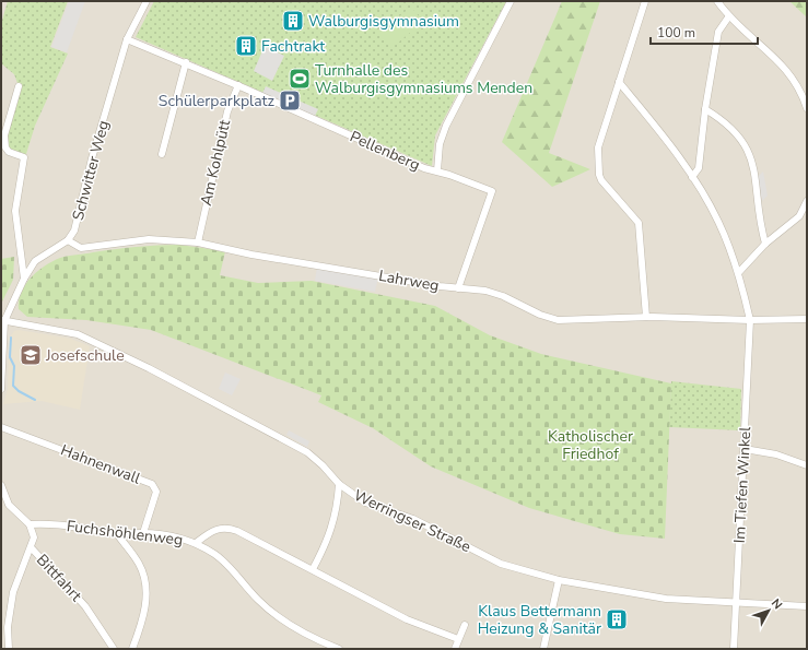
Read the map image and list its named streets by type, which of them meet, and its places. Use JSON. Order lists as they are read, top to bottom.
{
  "streets": {
    "street": [
      "Pellenberg",
      "Am Kohlpütt",
      "Schwitter Weg",
      "Lahrweg",
      "Hahnenwall",
      "Im Tiefen Winkel",
      "Werringser Straße",
      "Fuchshöhlenweg",
      "Bittfahrt"
    ]
  },
  "crossings": [
    ["Pellenberg", "Am Kohlpütt"],
    ["Pellenberg", "Schwitter Weg"],
    ["Pellenberg", "Lahrweg"],
    ["Am Kohlpütt", "Lahrweg"],
    ["Schwitter Weg", "Lahrweg"],
    ["Schwitter Weg", "Werringser Straße"],
    ["Lahrweg", "Im Tiefen Winkel"],
    ["Hahnenwall", "Fuchshöhlenweg"],
    ["Im Tiefen Winkel", "Werringser Straße"],
    ["Fuchshöhlenweg", "Bittfahrt"]
  ],
  "parks": ["Katholischer Friedhof"],
  "places": {
    "building": ["Walburgisgymnasium", "Fachtrakt", "Klaus Bettermann Heizung & Sanitär"],
    "sports": ["Turnhalle des Walburgisgymnasiums Menden"],
    "parking": ["Schülerparkplatz"],
    "school or university": ["Josefschule"]
  },
  "scale_bar": "100 m",
  "north": "top right"
}
